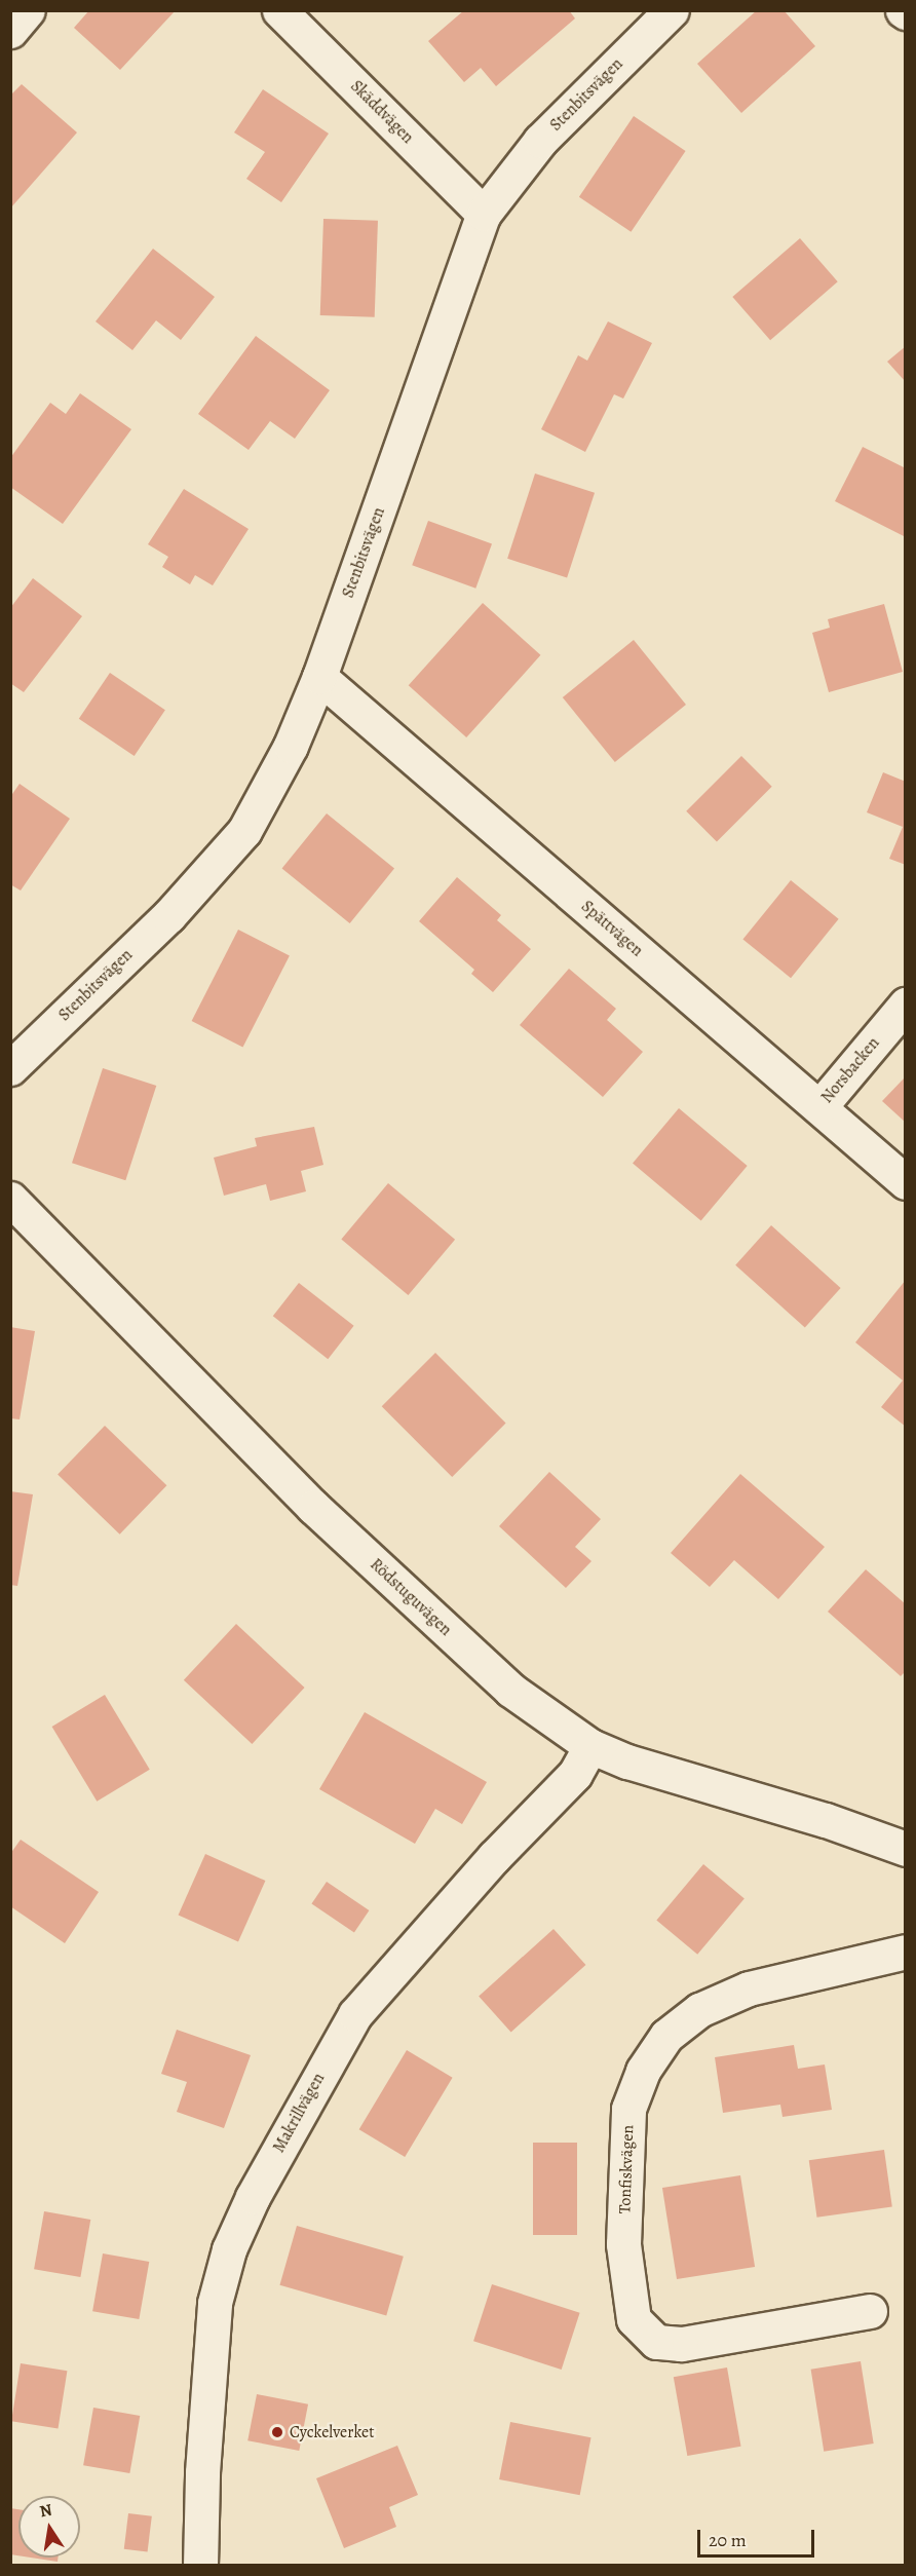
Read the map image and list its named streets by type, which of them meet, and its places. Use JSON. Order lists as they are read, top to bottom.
{
  "streets": {
    "street": [
      "Stenbitsvägen",
      "Skäddvägen",
      "Spättvägen",
      "Norsbacken",
      "Rödstuguvägen",
      "Makrillvägen",
      "Tonfiskvägen"
    ]
  },
  "crossings": [
    ["Stenbitsvägen", "Skäddvägen"],
    ["Stenbitsvägen", "Spättvägen"],
    ["Spättvägen", "Norsbacken"],
    ["Rödstuguvägen", "Makrillvägen"]
  ],
  "places": ["Cyckelverket"],
  "scale_bar": "20 m",
  "north": "top"
}
